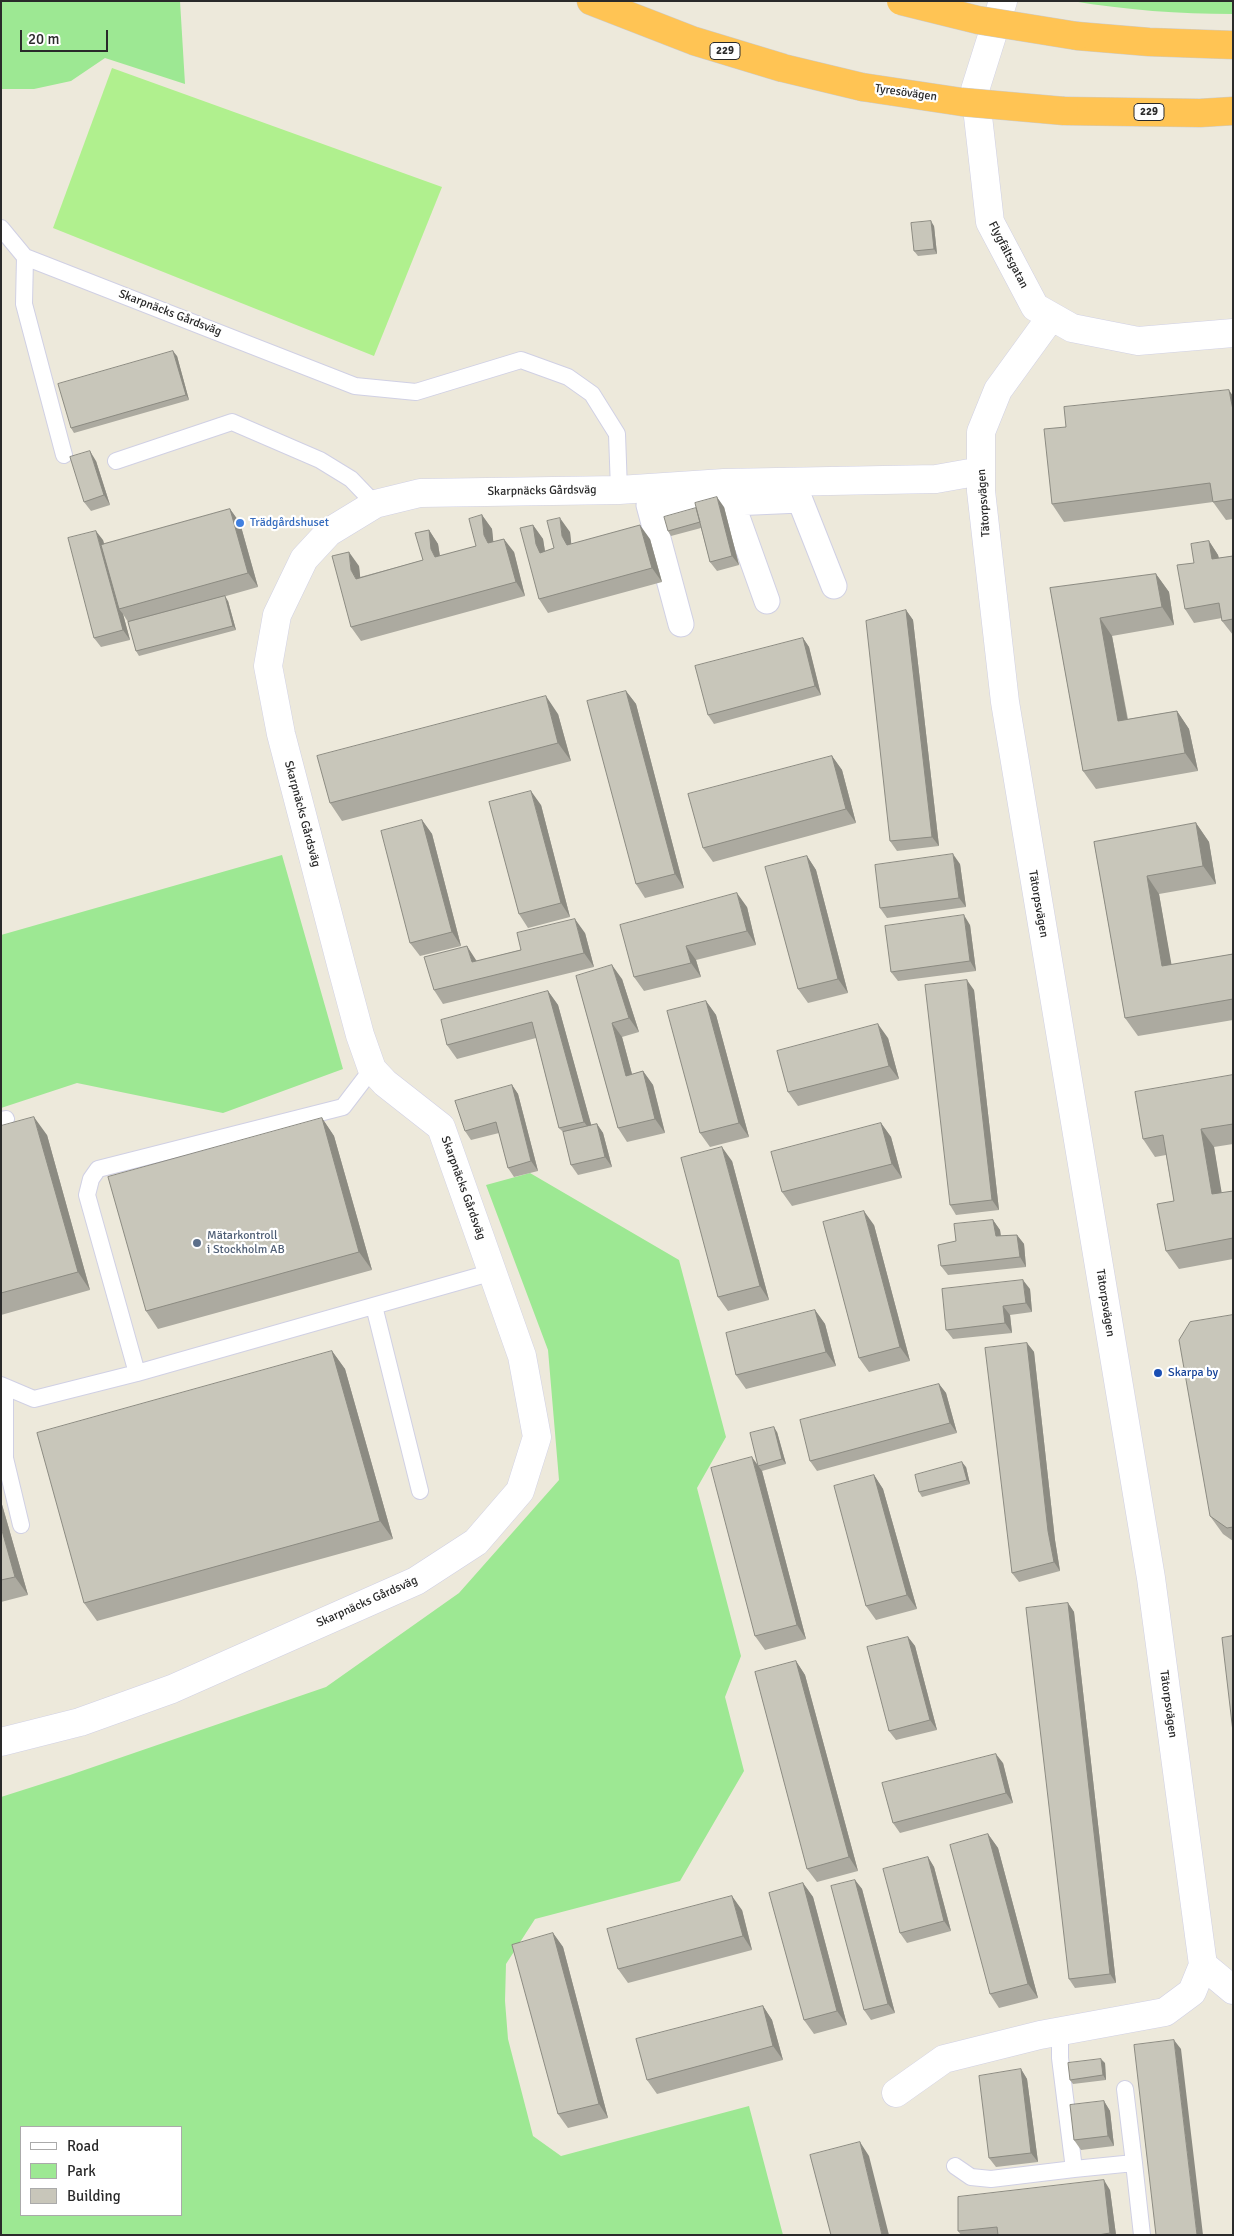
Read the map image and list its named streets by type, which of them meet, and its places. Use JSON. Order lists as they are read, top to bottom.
{
  "streets": {
    "highway": ["229", "Tyresövägen"],
    "street": ["Flygfältsgatan", "Skarpnäcks Gårdsväg", "Tätorpsvägen"]
  },
  "crossings": [
    ["Flygfältsgatan", "Tätorpsvägen"],
    ["Skarpnäcks Gårdsväg", "Tätorpsvägen"]
  ],
  "places": ["Trädgårdshuset", "Mätarkontroll i Stockholm AB", "Skarpa by"],
  "legend": ["Road", "Park", "Building"],
  "scale_bar": "20 m"
}
